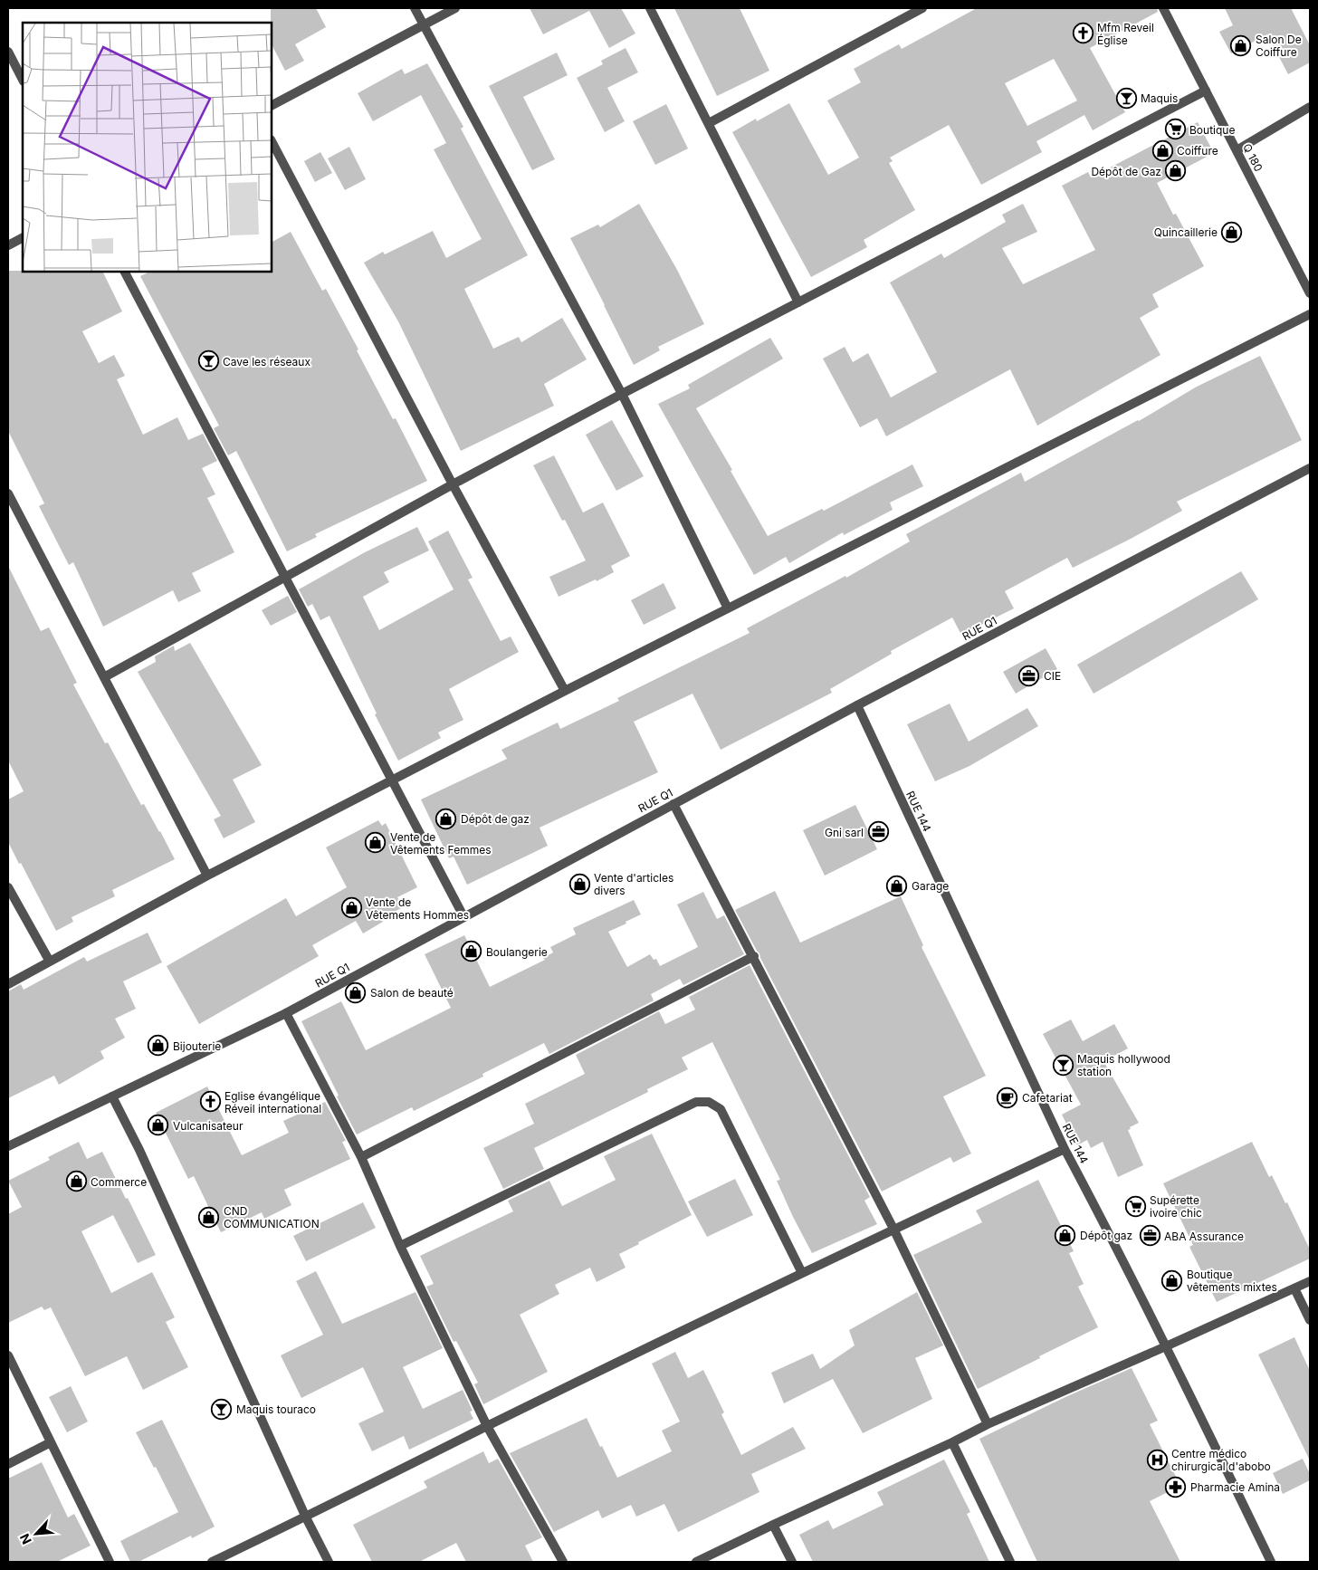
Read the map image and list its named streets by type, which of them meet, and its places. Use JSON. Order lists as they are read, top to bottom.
{
  "streets": {
    "street": ["Q 180", "RUE Q1", "RUE 144"]
  },
  "crossings": [
    ["RUE Q1", "RUE 144"]
  ],
  "places": {
    "church": ["Mfm Reveil Église", "Eglise évangélique Réveil international"],
    "shop": [
      "Salon De Coiffure",
      "Coiffure",
      "Dépôt de Gaz",
      "Quincaillerie",
      "Dépôt de gaz",
      "Vente de Vêtements Femmes",
      "Vente d'articles divers",
      "Garage",
      "Vente de Vêtements Hommes",
      "Boulangerie",
      "Salon de beauté",
      "Bijouterie",
      "Vulcanisateur",
      "Commerce",
      "CND COMMUNICATION",
      "Dépôt gaz",
      "Boutique vêtements mixtes"
    ],
    "bar": [
      "Maquis",
      "Cave les réseaux",
      "Maquis hollywood station",
      "Maquis touraco"
    ],
    "supermarket": ["Boutique", "Supérette ivoire chic"],
    "office": ["CIE", "Gni sarl", "ABA Assurance"],
    "cafe": ["Cafetariat"],
    "hospital": ["Centre médico chirurgical d'abobo"],
    "pharmacy": ["Pharmacie Amina"]
  },
  "north": "bottom left"
}
